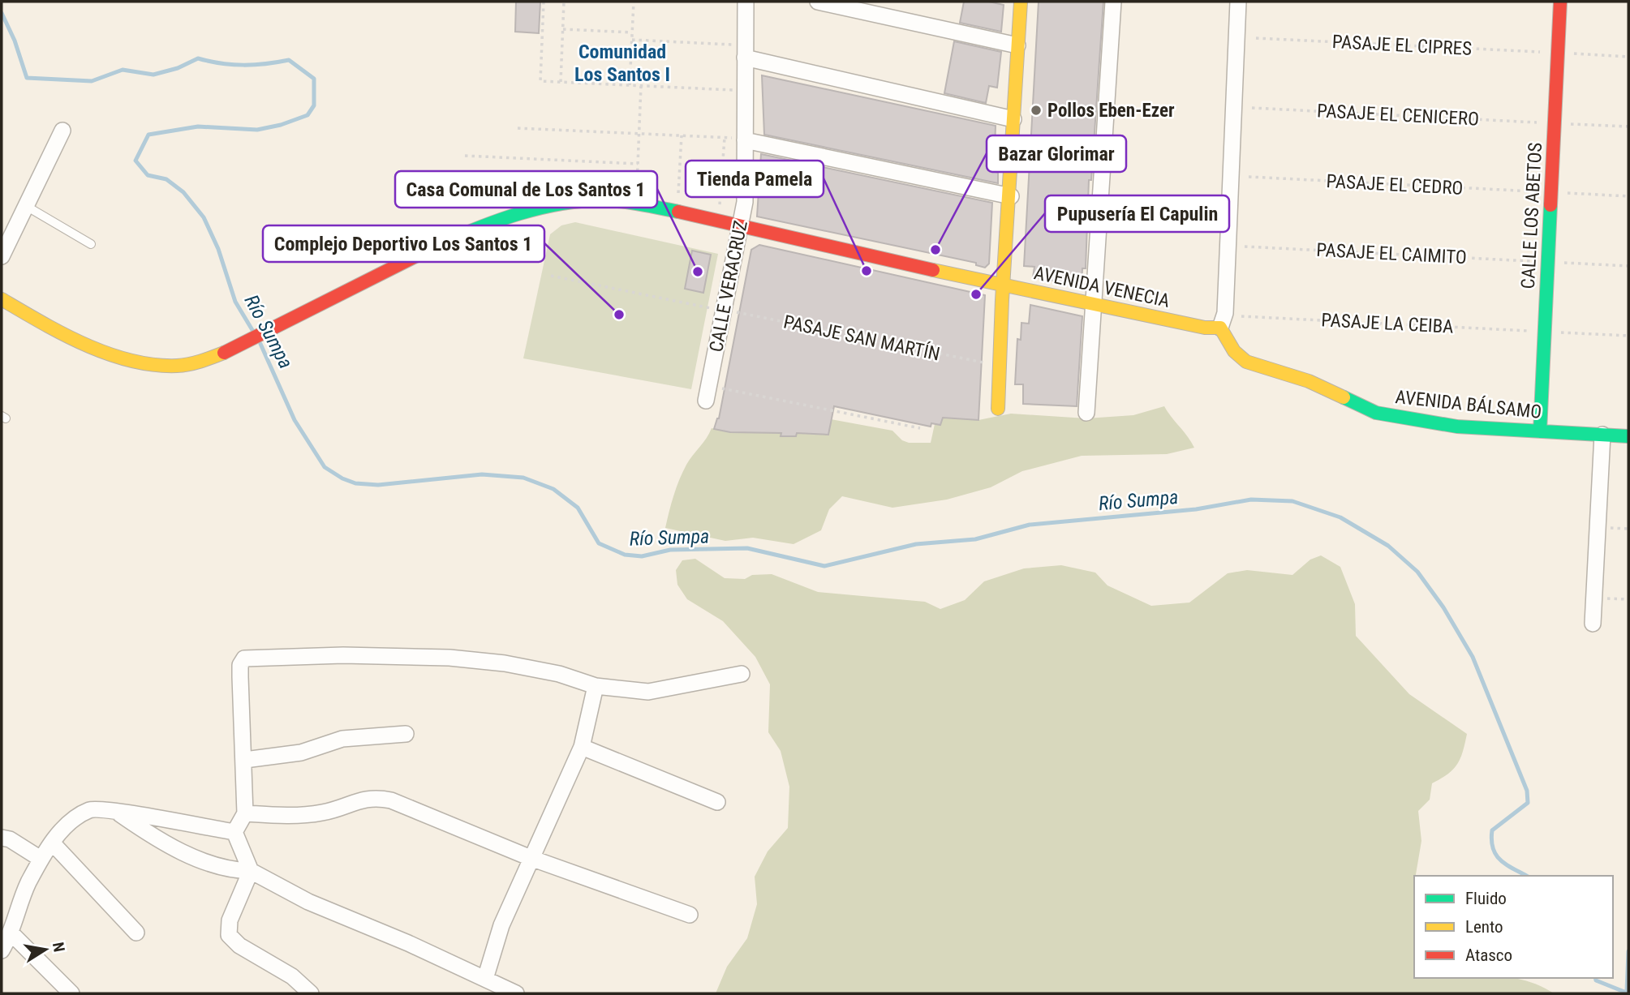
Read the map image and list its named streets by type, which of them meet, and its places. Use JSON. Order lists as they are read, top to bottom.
{
  "streets": {
    "street": [
      "CALLE LOS ABETOS",
      "CALLE VERACRUZ",
      "AVENIDA VENECIA",
      "AVENIDA BÁLSAMO"
    ],
    "path": [
      "PASAJE EL CIPRES",
      "PASAJE EL CENICERO",
      "PASAJE EL CEDRO",
      "PASAJE EL CAIMITO",
      "PASAJE LA CEIBA",
      "PASAJE SAN MARTÍN"
    ]
  },
  "crossings": [
    ["CALLE LOS ABETOS", "AVENIDA BÁLSAMO"],
    ["CALLE VERACRUZ", "AVENIDA VENECIA"],
    ["CALLE VERACRUZ", "PASAJE SAN MARTÍN"],
    ["AVENIDA VENECIA", "AVENIDA BÁLSAMO"]
  ],
  "districts": ["Comunidad Los Santos I"],
  "water": ["Río Sumpa"],
  "places": [
    "Pollos Eben-Ezer",
    "Bazar Glorimar",
    "Tienda Pamela",
    "Casa Comunal de Los Santos 1",
    "Pupusería El Capulin",
    "Complejo Deportivo Los Santos 1"
  ],
  "legend": ["Fluido", "Lento", "Atasco"],
  "north": "right"
}
